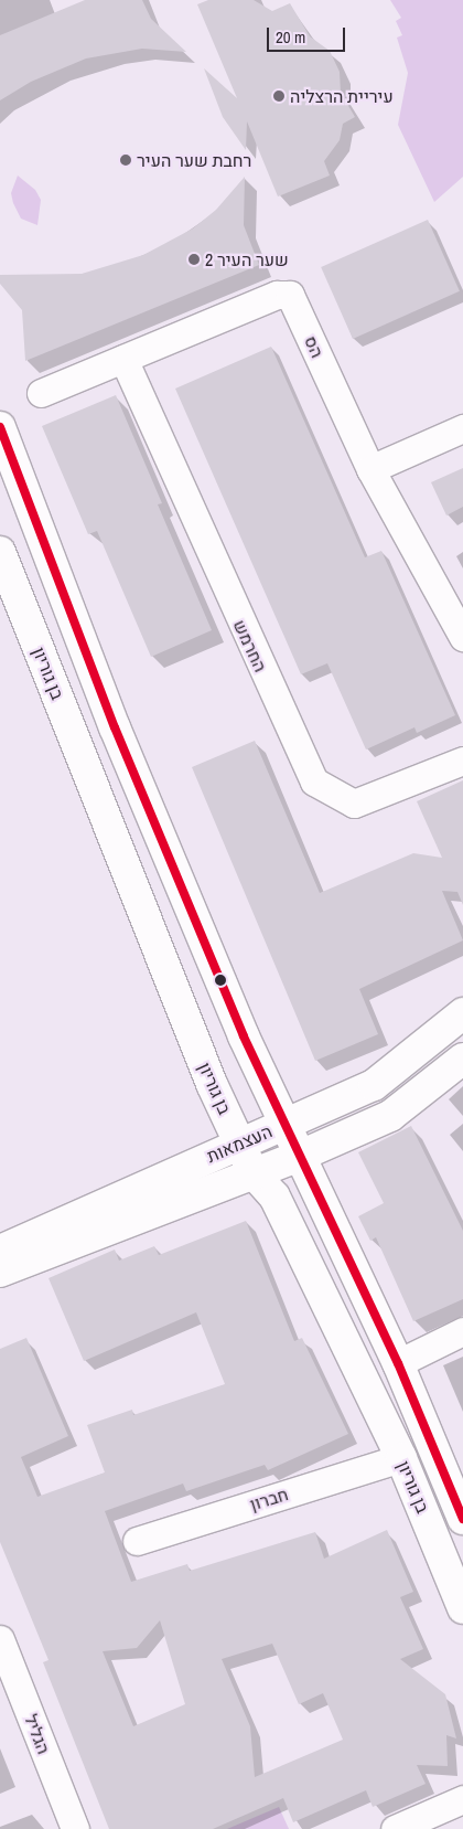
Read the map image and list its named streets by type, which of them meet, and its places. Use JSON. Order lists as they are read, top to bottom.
{
  "streets": {
    "street": [
      "הס",
      "החרמש",
      "בן גוריון",
      "העצמאות",
      "חברון",
      "הגליל"
    ]
  },
  "crossings": [
    ["הס", "החרמש"],
    ["בן גוריון", "העצמאות"],
    ["בן גוריון", "חברון"]
  ],
  "places": ["עיריית הרצליה", "רחבת שער העיר", "שער העיר 2"],
  "scale_bar": "20 m"
}
